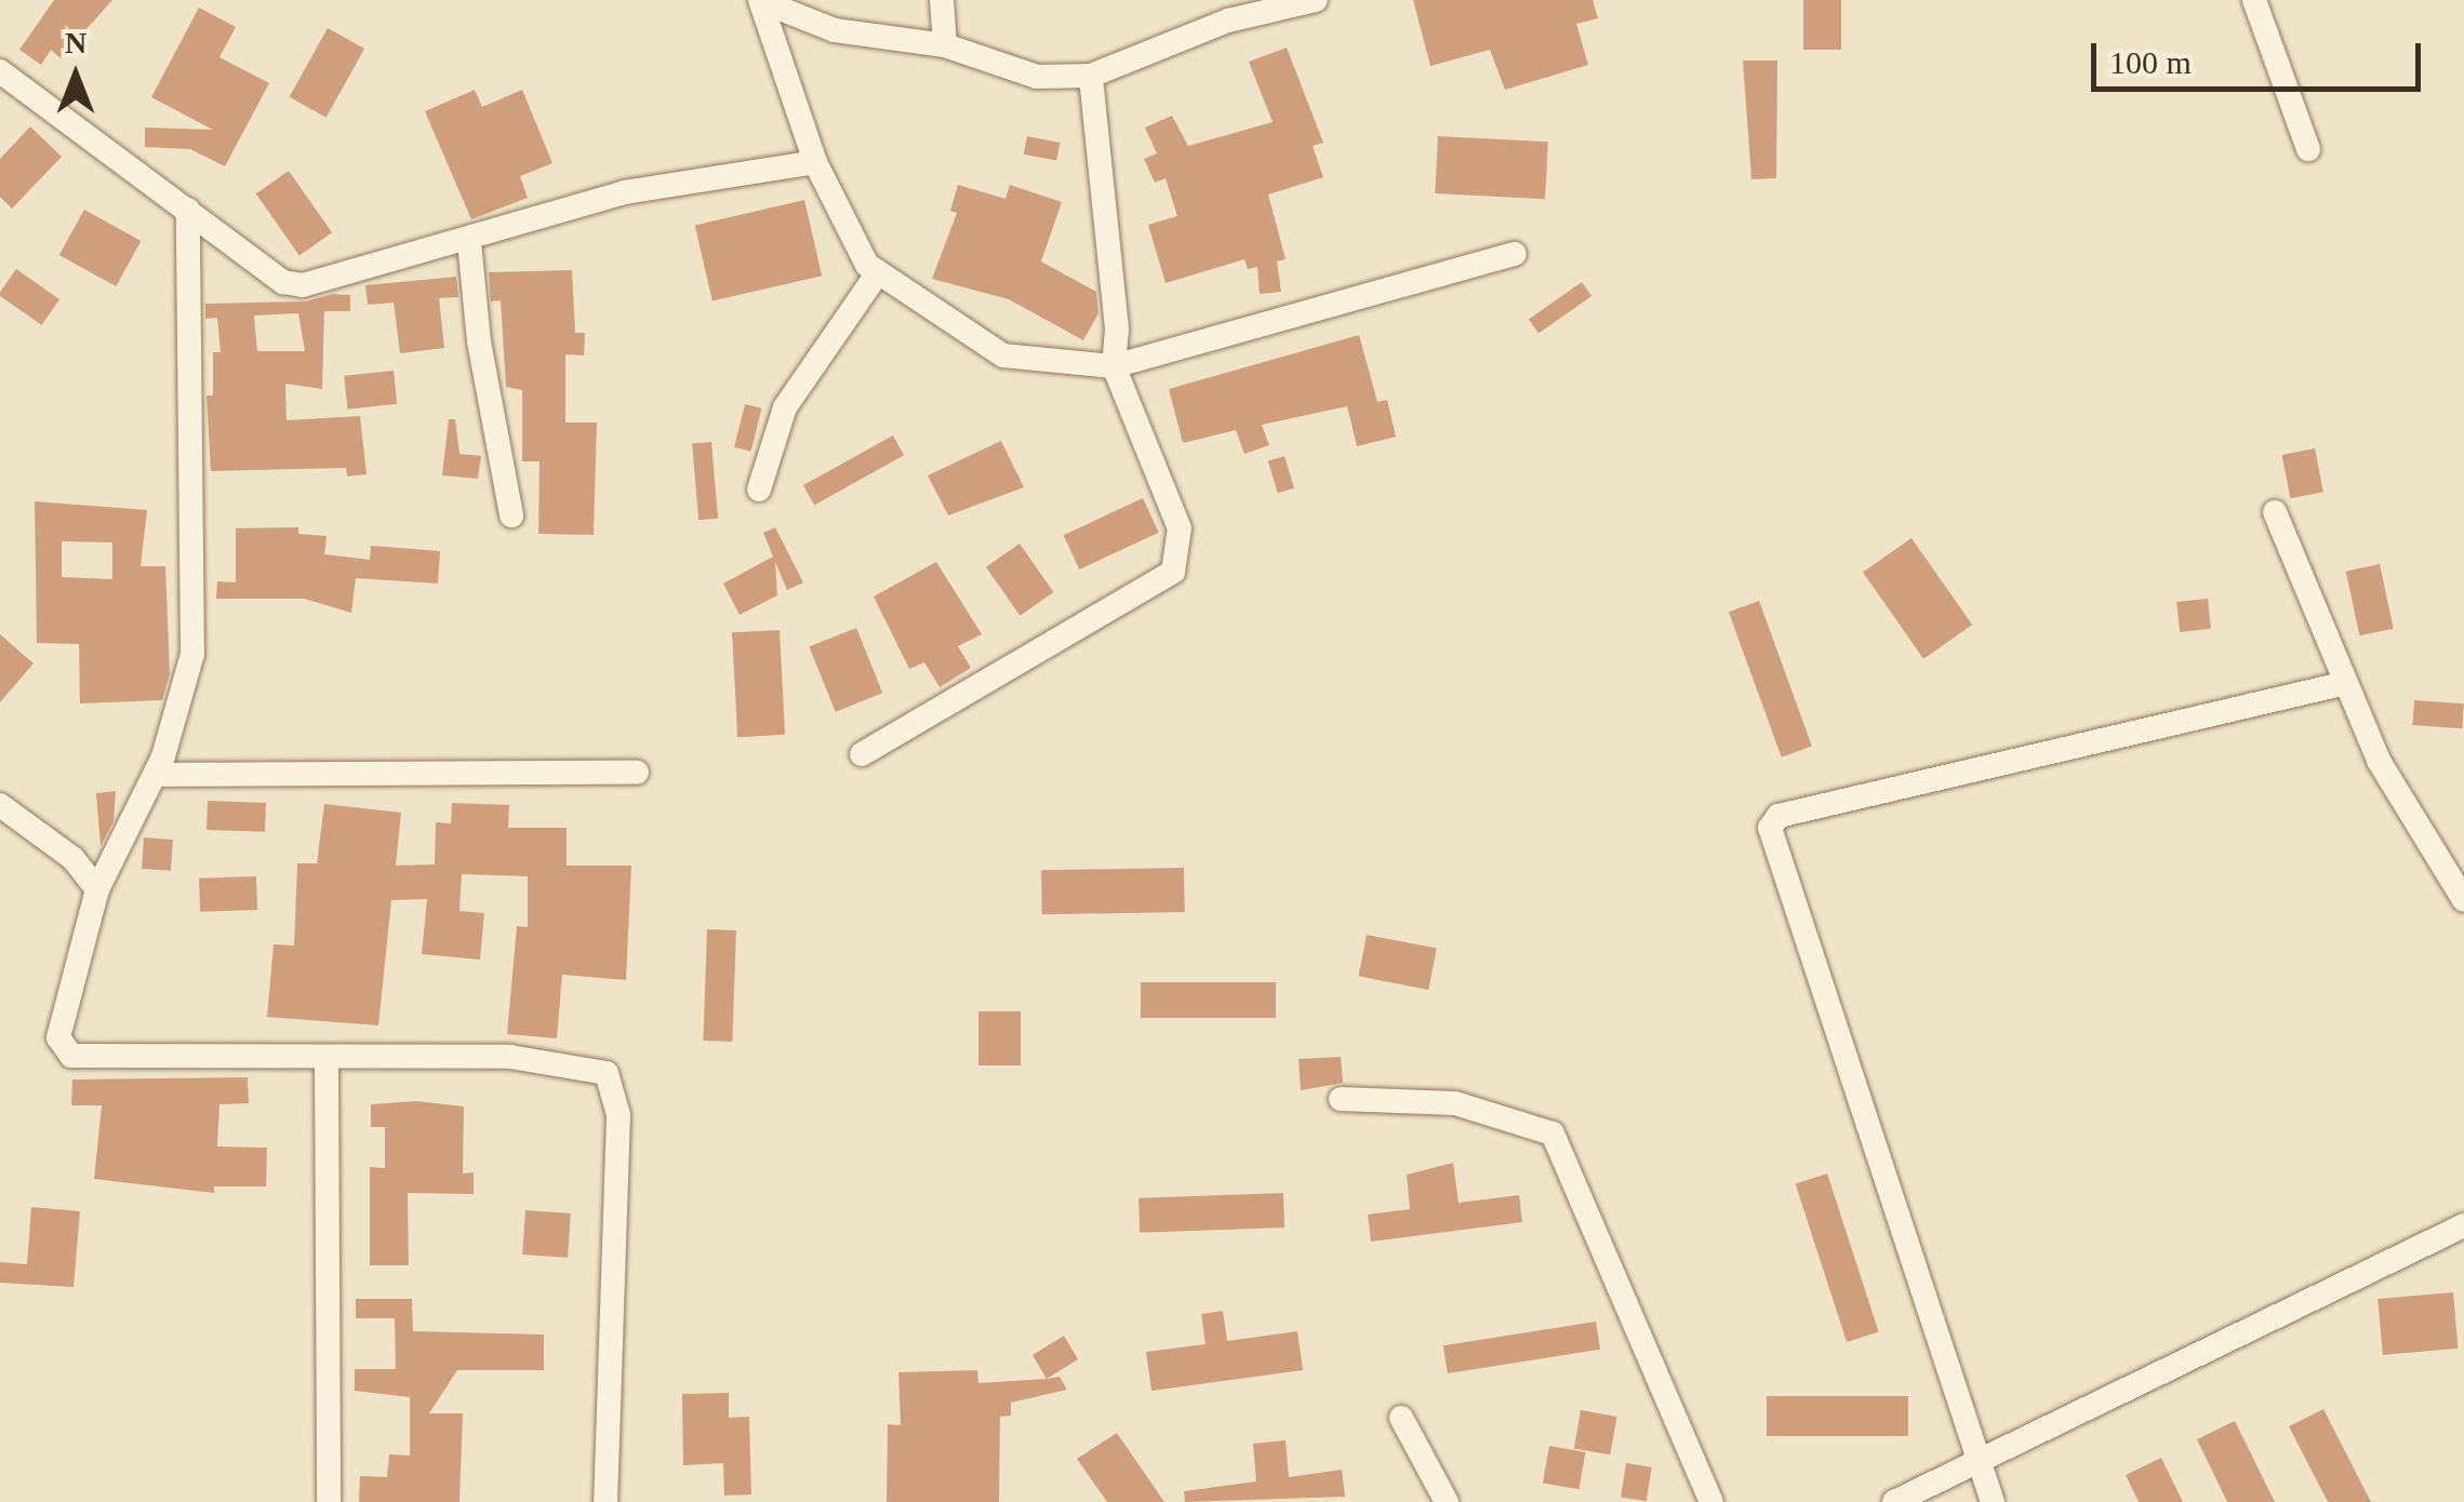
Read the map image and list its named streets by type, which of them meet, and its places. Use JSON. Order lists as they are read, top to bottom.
{
  "scale_bar": "100 m",
  "north": "top"
}
